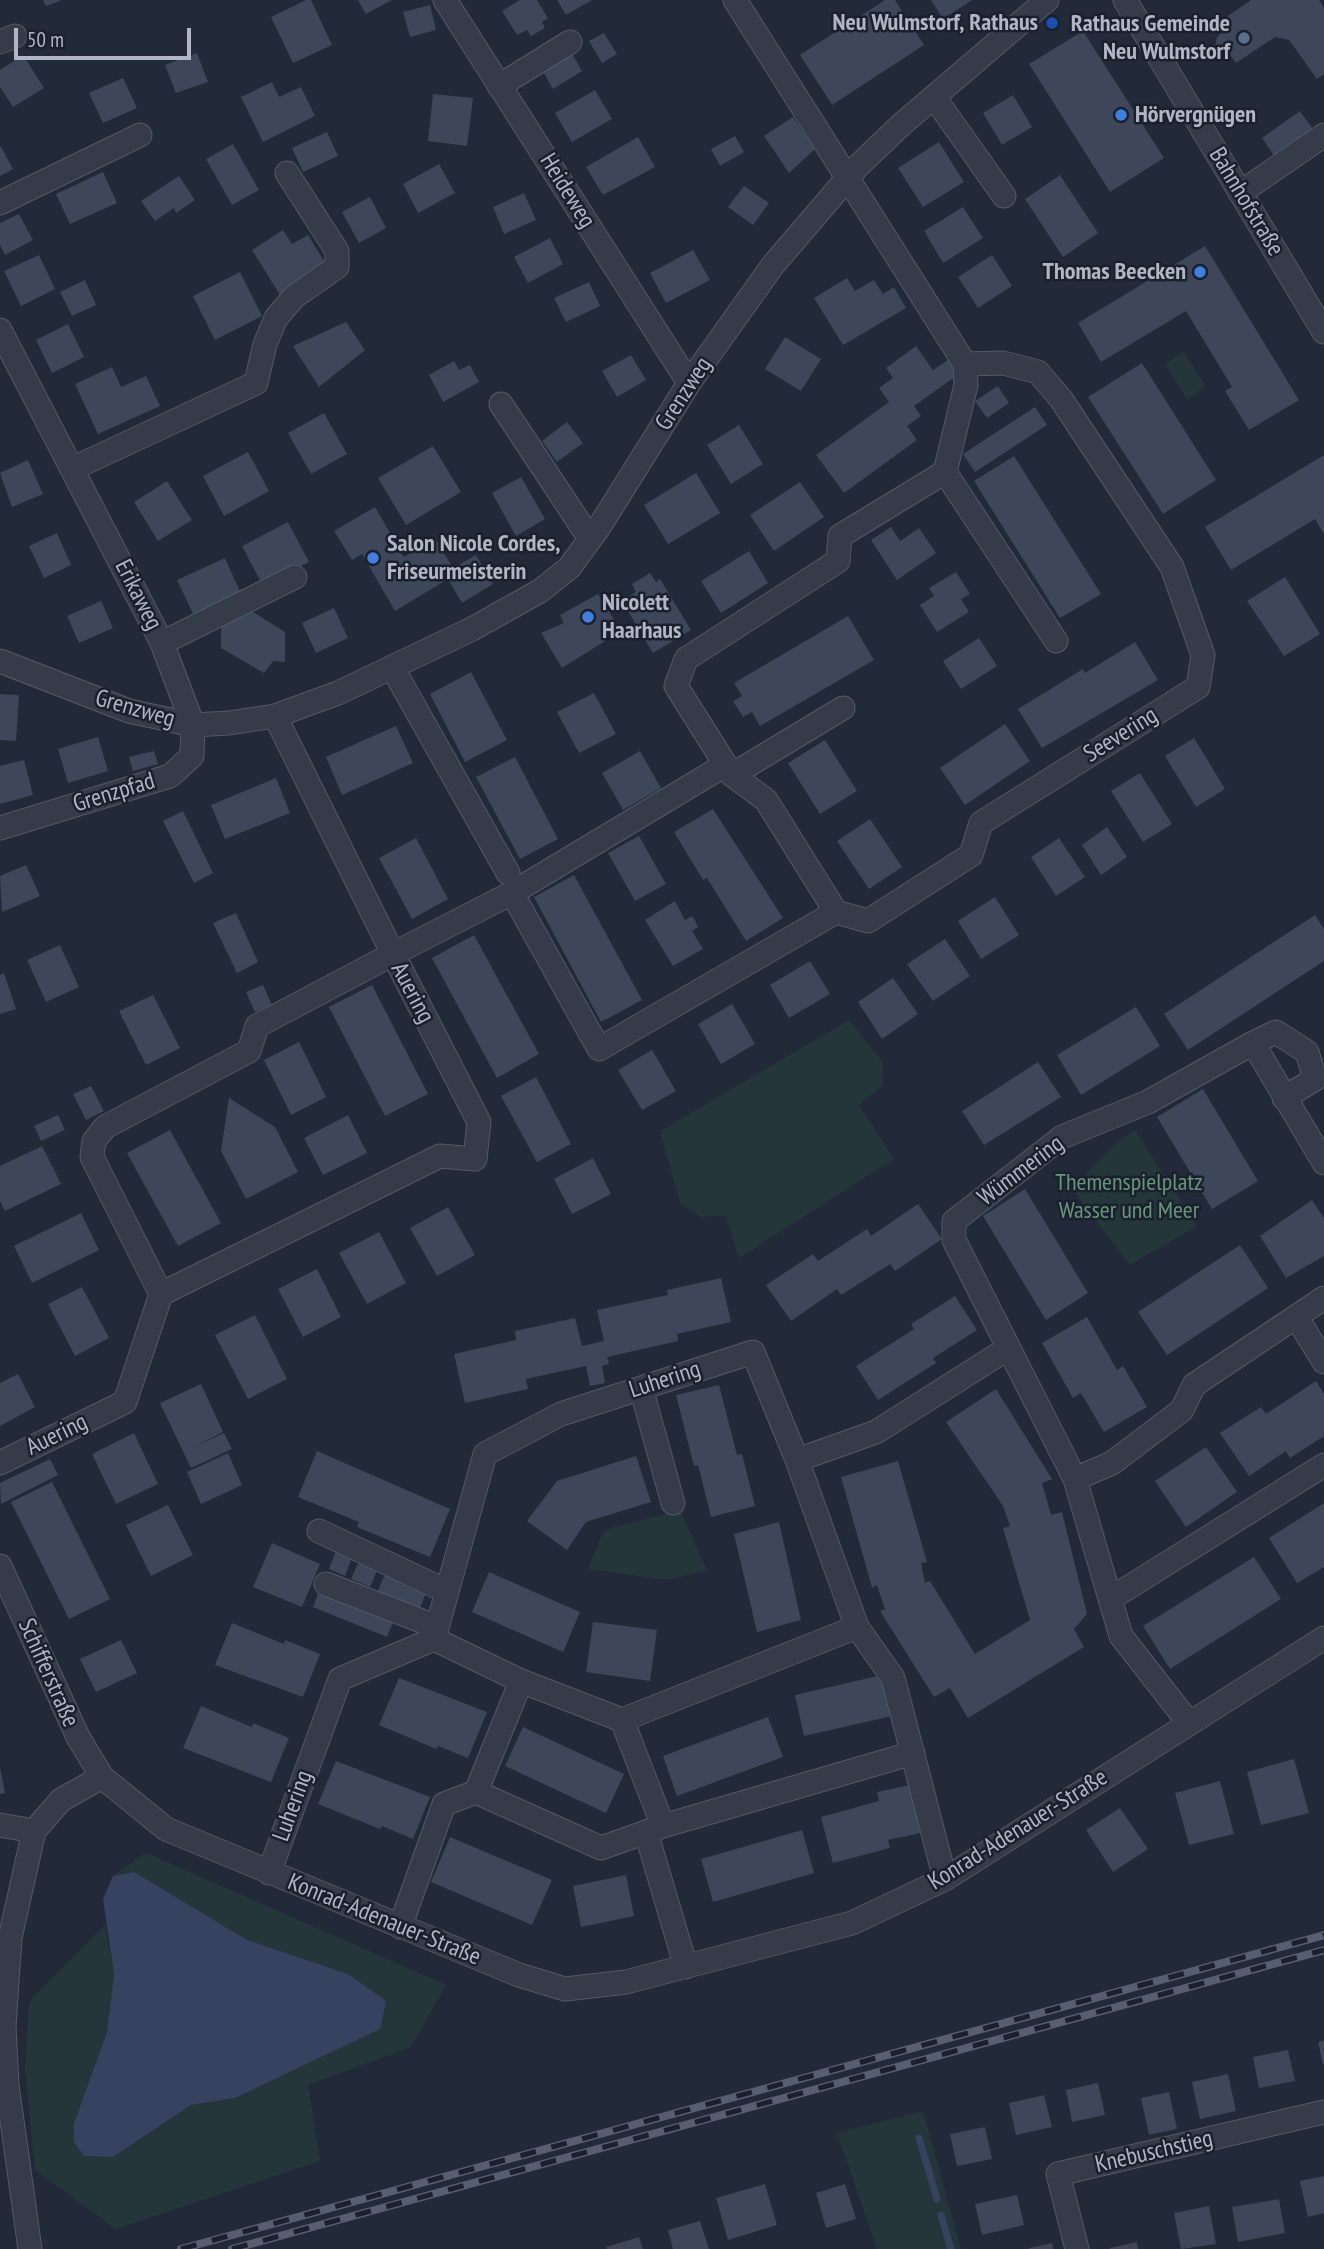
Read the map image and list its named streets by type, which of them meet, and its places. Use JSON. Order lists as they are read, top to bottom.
{
  "streets": {
    "street": [
      "Heideweg",
      "Bahnhofstraße",
      "Grenzweg",
      "Erikaweg",
      "Seevering",
      "Grenzpfad",
      "Auering",
      "Wümmering",
      "Luhering",
      "Schifferstraße",
      "Konrad-Adenauer-Straße",
      "Knebuschstieg"
    ]
  },
  "crossings": [
    ["Heideweg", "Grenzweg"],
    ["Grenzweg", "Erikaweg"],
    ["Grenzweg", "Grenzpfad"],
    ["Erikaweg", "Grenzpfad"],
    ["Wümmering", "Konrad-Adenauer-Straße"],
    ["Luhering", "Konrad-Adenauer-Straße"],
    ["Schifferstraße", "Konrad-Adenauer-Straße"]
  ],
  "parks": ["Themenspielplatz Wasser und Meer"],
  "places": [
    "Neu Wulmstorf, Rathaus",
    "Rathaus Gemeinde Neu Wulmstorf",
    "Hörvergnügen",
    "Thomas Beecken",
    "Salon Nicole Cordes, Friseurmeisterin",
    "Nicolett Haarhaus"
  ],
  "scale_bar": "50 m"
}
